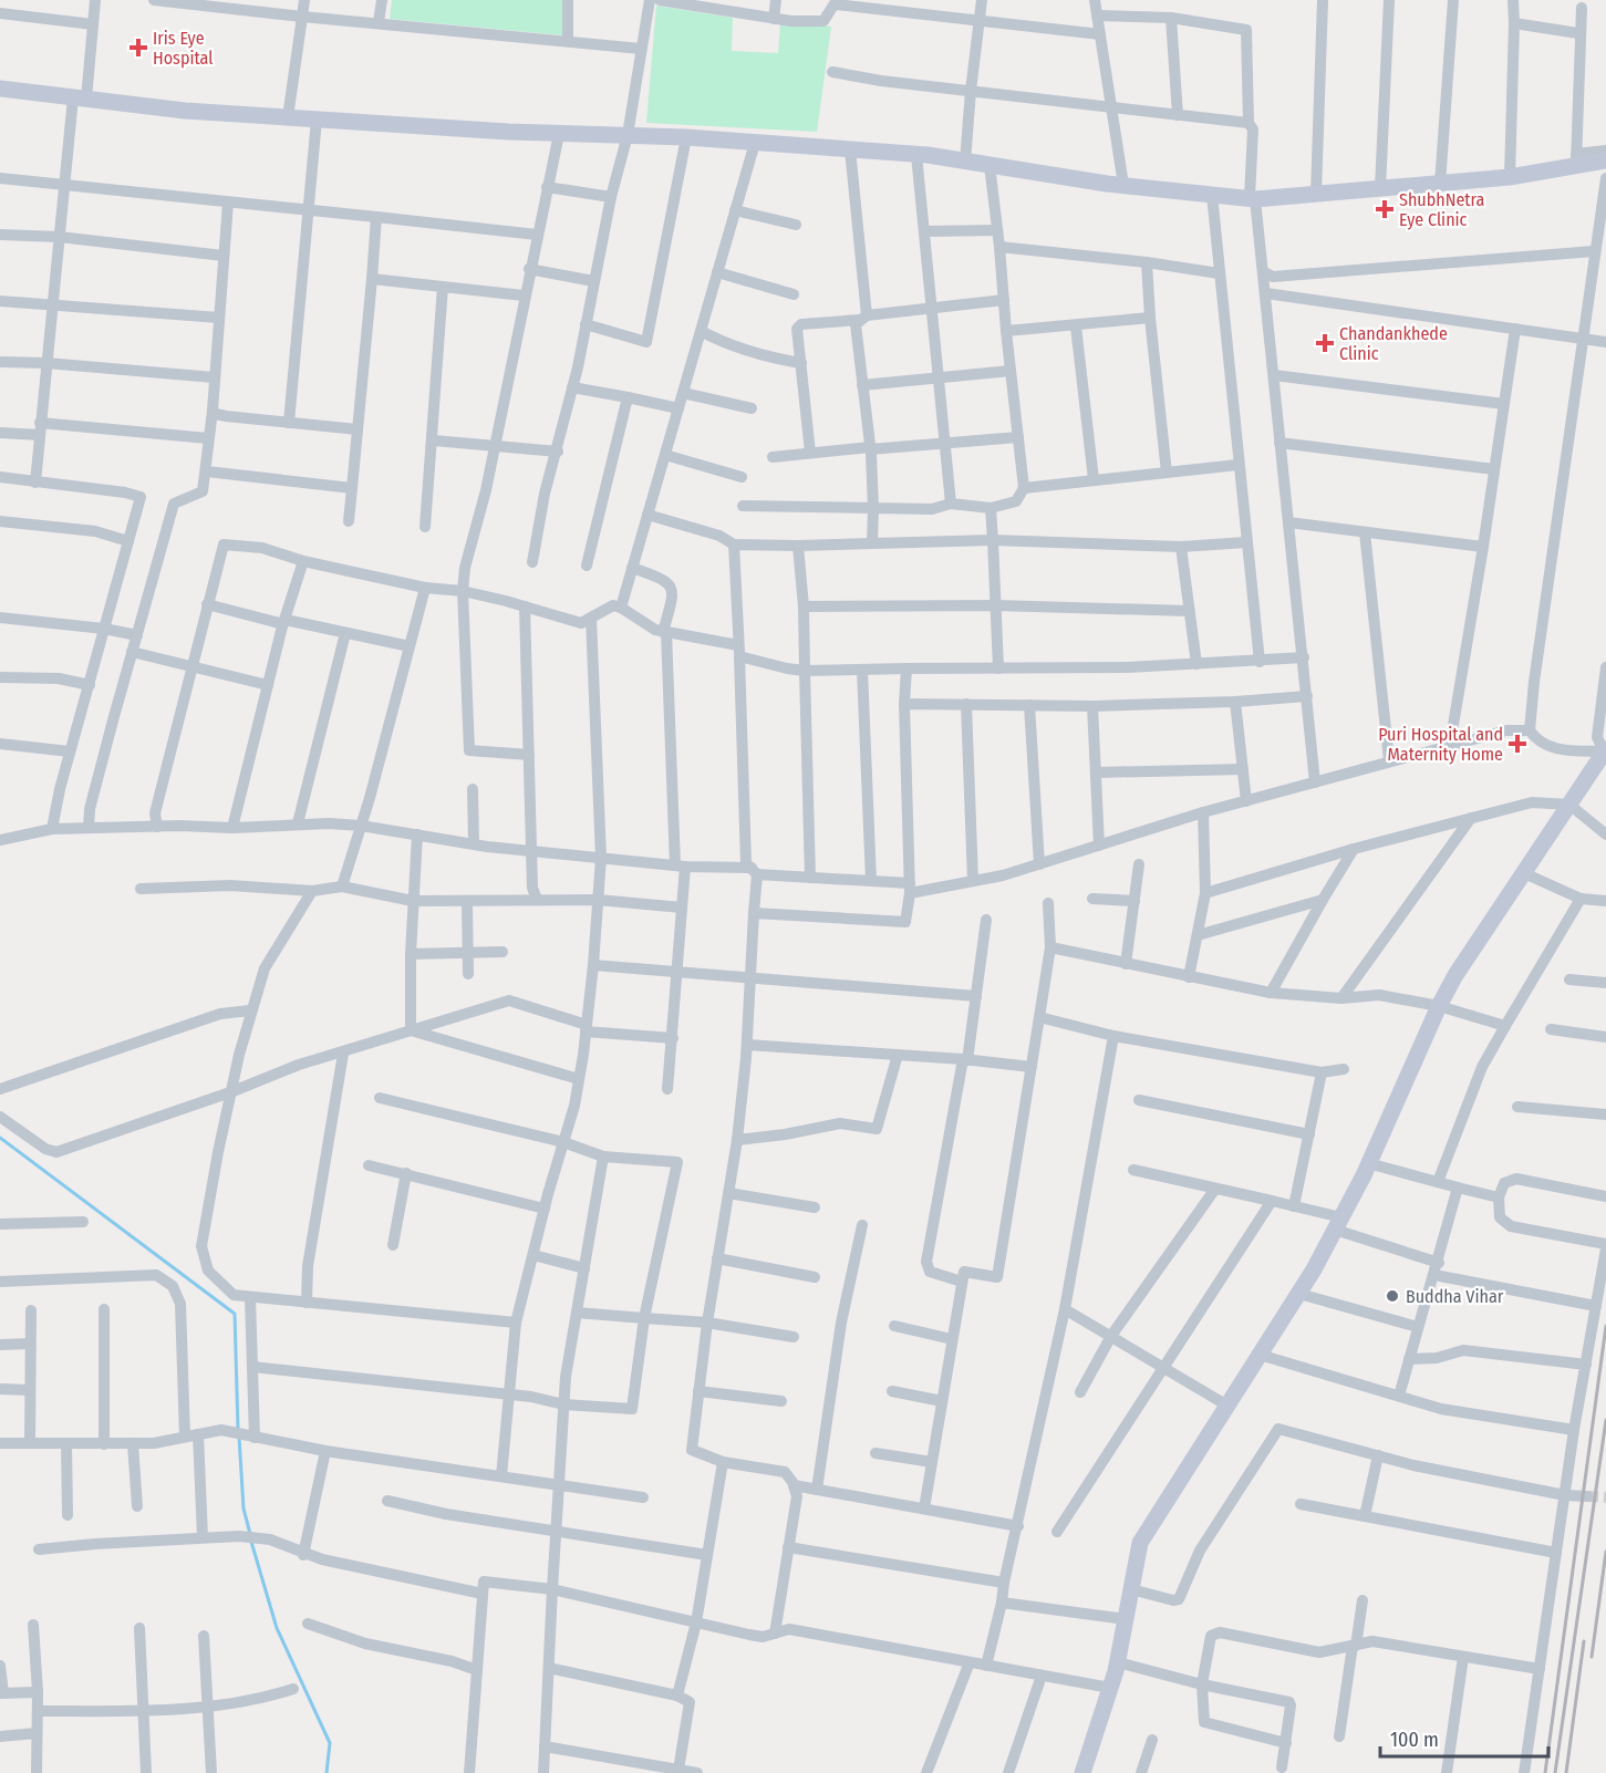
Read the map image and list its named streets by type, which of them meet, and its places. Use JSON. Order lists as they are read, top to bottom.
{
  "places": {
    "health": [
      "Iris Eye Hospital",
      "ShubhNetra Eye Clinic",
      "Chandankhede Clinic",
      "Puri Hospital and Maternity Home"
    ],
    "other": ["Buddha Vihar"]
  },
  "scale_bar": "100 m"
}
